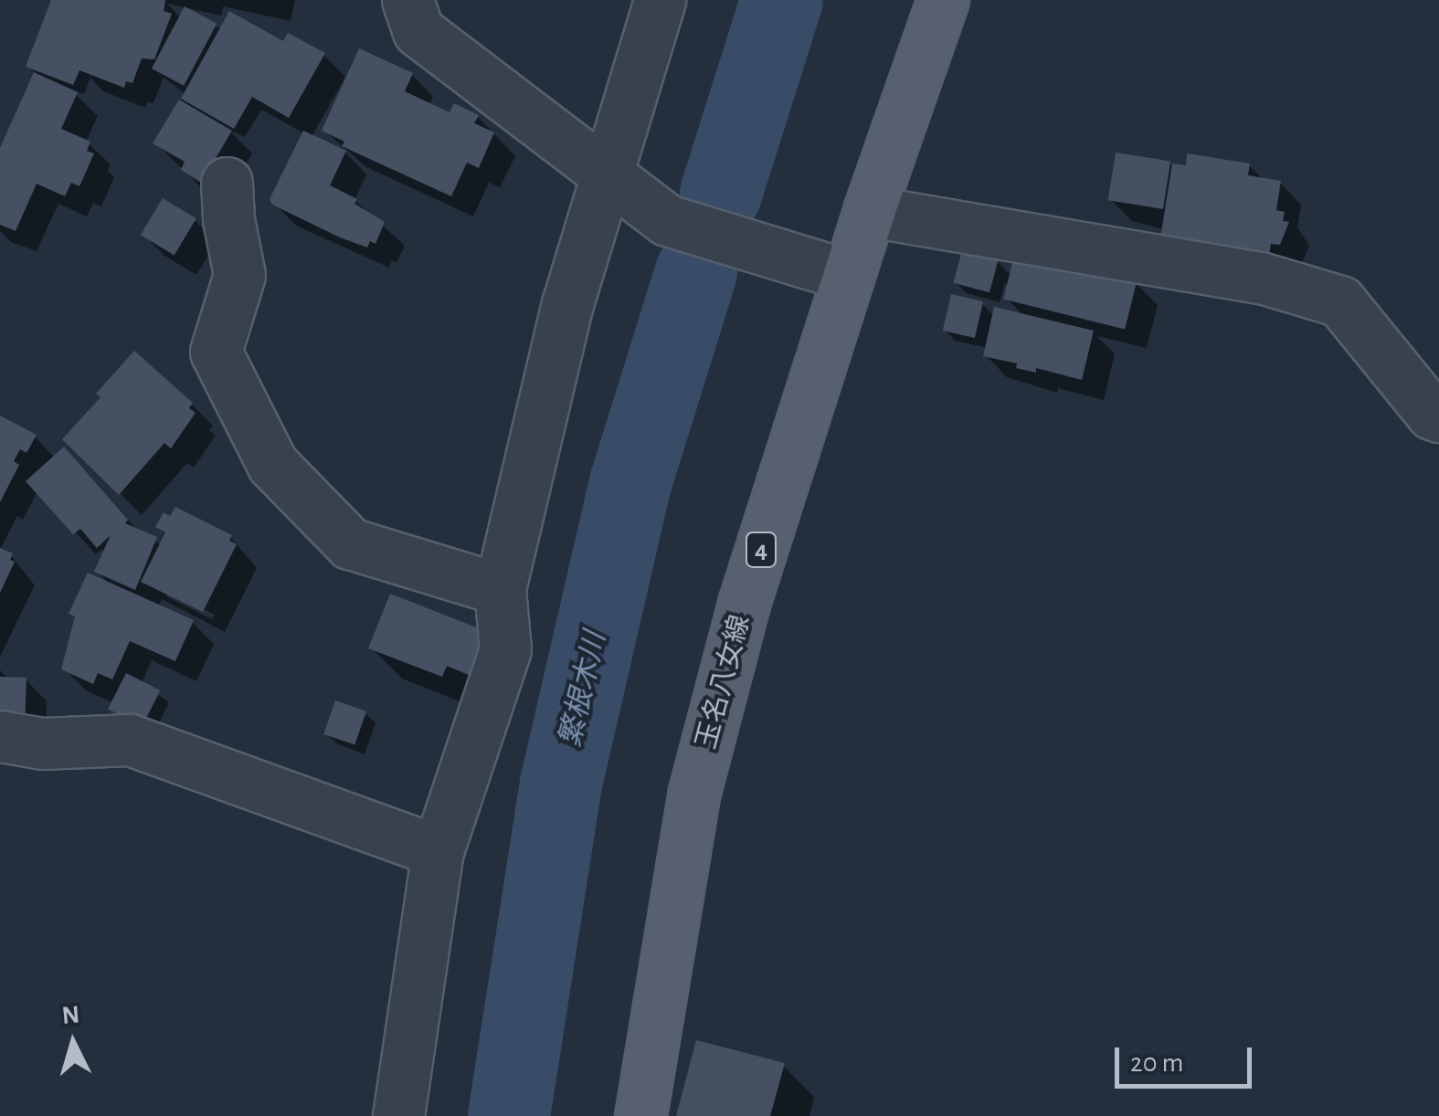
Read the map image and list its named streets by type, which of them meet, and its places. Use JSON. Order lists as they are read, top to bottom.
{
  "streets": {
    "main road": ["4", "玉名八女線"]
  },
  "water": ["繁根木川"],
  "scale_bar": "20 m",
  "north": "top"
}
